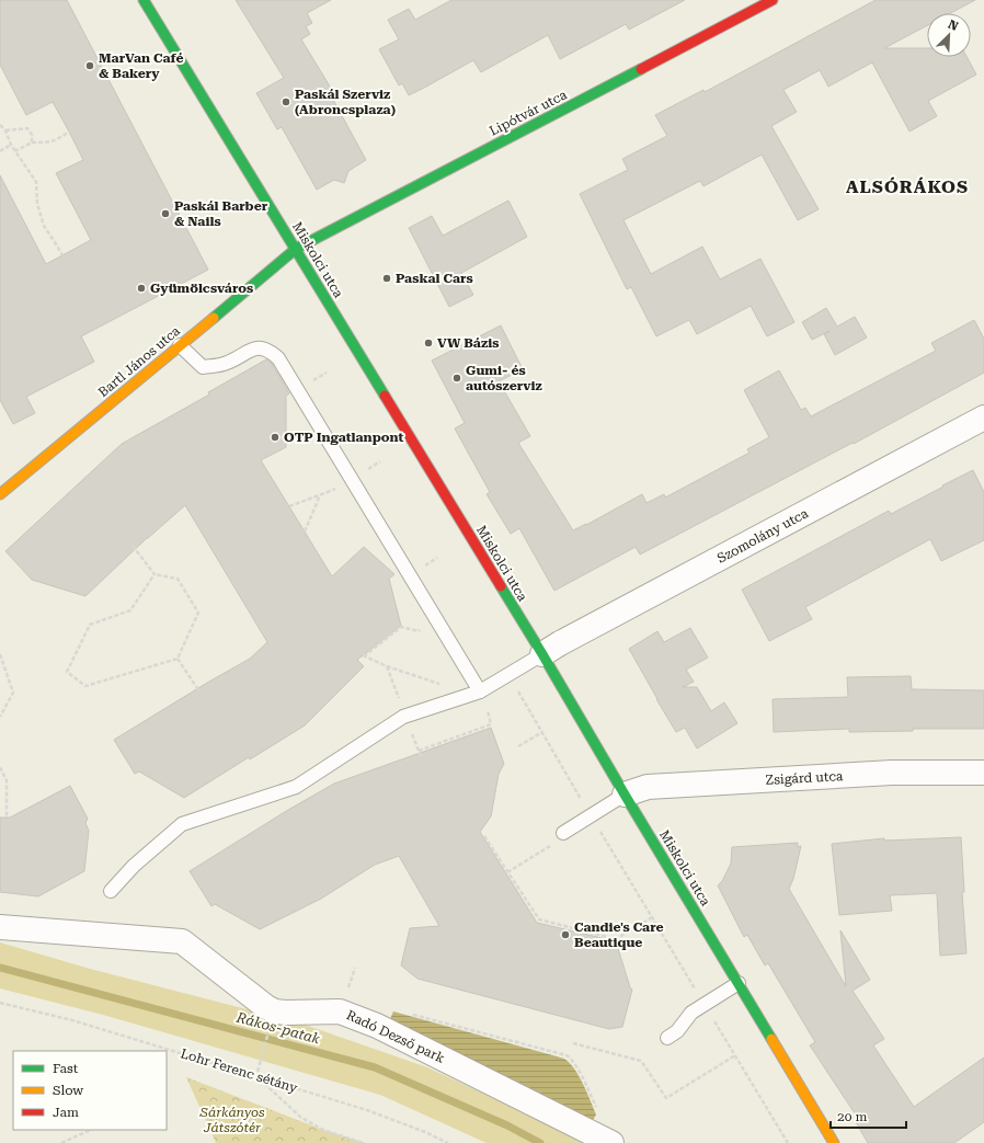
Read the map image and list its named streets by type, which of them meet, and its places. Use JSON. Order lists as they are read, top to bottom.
{
  "streets": {
    "street": [
      "Lipótvár utca",
      "Miskolci utca",
      "Bartl János utca",
      "Szomolány utca",
      "Zsigárd utca",
      "Radó Dezső park"
    ],
    "path": ["Lohr Ferenc sétány"]
  },
  "crossings": [
    ["Lipótvár utca", "Miskolci utca"],
    ["Lipótvár utca", "Bartl János utca"],
    ["Miskolci utca", "Bartl János utca"],
    ["Miskolci utca", "Szomolány utca"],
    ["Miskolci utca", "Zsigárd utca"]
  ],
  "districts": ["ALSÓRÁKOS"],
  "water": ["Rákos-patak"],
  "parks": ["Sárkányos Játszótér"],
  "places": [
    "MarVan Café & Bakery",
    "Paskál Szerviz (Abroncsplaza)",
    "Paskál Barber & Nails",
    "Paskal Cars",
    "Gyümölcsváros",
    "VW Bázis",
    "Gumi- és autószerviz",
    "OTP Ingatlanpont",
    "Candie's Care Beautique"
  ],
  "legend": ["Fast", "Slow", "Jam"],
  "scale_bar": "20 m",
  "north": "top right"
}
